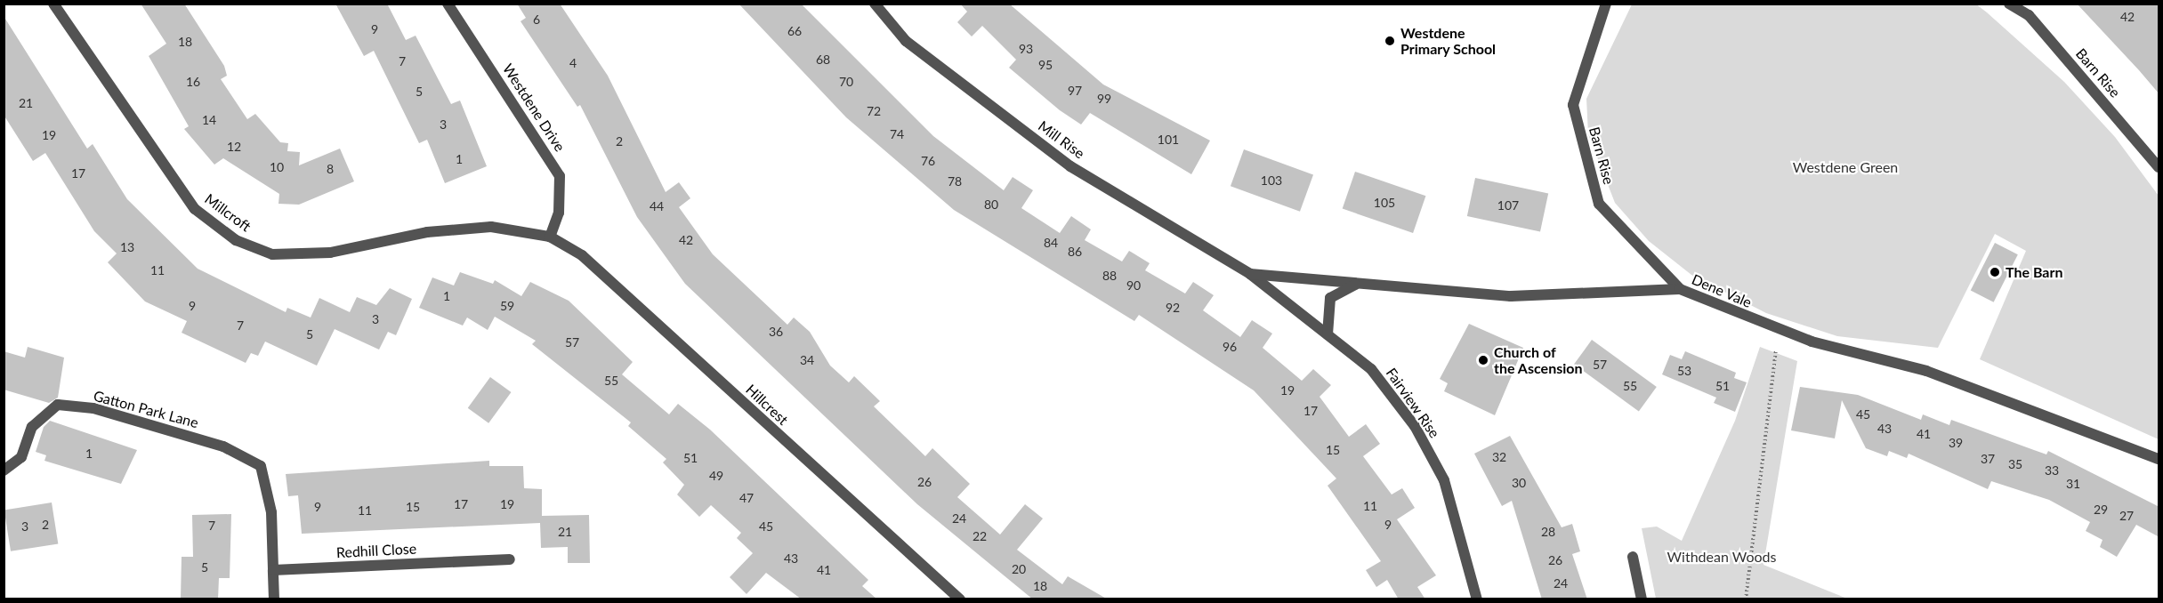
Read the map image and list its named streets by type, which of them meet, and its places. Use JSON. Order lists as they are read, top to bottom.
{
  "streets": {
    "street": [
      "Barn Rise",
      "Westdene Drive",
      "Mill Rise",
      "Millcroft",
      "Dene Vale",
      "Fairview Rise",
      "Hillcrest",
      "Gatton Park Lane",
      "Redhill Close"
    ]
  },
  "crossings": [
    ["Barn Rise", "Dene Vale"],
    ["Westdene Drive", "Millcroft"],
    ["Westdene Drive", "Hillcrest"],
    ["Mill Rise", "Dene Vale"],
    ["Mill Rise", "Fairview Rise"],
    ["Millcroft", "Hillcrest"],
    ["Dene Vale", "Fairview Rise"],
    ["Gatton Park Lane", "Redhill Close"]
  ],
  "parks": ["Westdene Green", "Withdean Woods"],
  "places": ["Westdene Primary School", "The Barn", "Church of the Ascension"],
  "house_numbers": [
    "42",
    "6",
    "9",
    "66",
    "18",
    "93",
    "68",
    "7",
    "4",
    "95",
    "16",
    "70",
    "97",
    "5",
    "99",
    "21",
    "72",
    "14",
    "3",
    "74",
    "19",
    "101",
    "2",
    "12",
    "1",
    "76",
    "10",
    "8",
    "17",
    "103",
    "78",
    "105",
    "80",
    "107",
    "44",
    "42",
    "84",
    "13",
    "86",
    "11",
    "88",
    "90",
    "1",
    "9",
    "59",
    "92",
    "3",
    "7",
    "36",
    "5",
    "57",
    "96",
    "34",
    "57",
    "53",
    "55",
    "55",
    "51",
    "19",
    "17",
    "45",
    "43",
    "41",
    "39",
    "15",
    "1",
    "32",
    "51",
    "37",
    "35",
    "33",
    "49",
    "26",
    "30",
    "31",
    "47",
    "17",
    "19",
    "11",
    "9",
    "15",
    "29",
    "11",
    "27",
    "24",
    "2",
    "9",
    "7",
    "3",
    "45",
    "21",
    "28",
    "22",
    "43",
    "26",
    "5",
    "20",
    "41",
    "24",
    "18"
  ]
}
